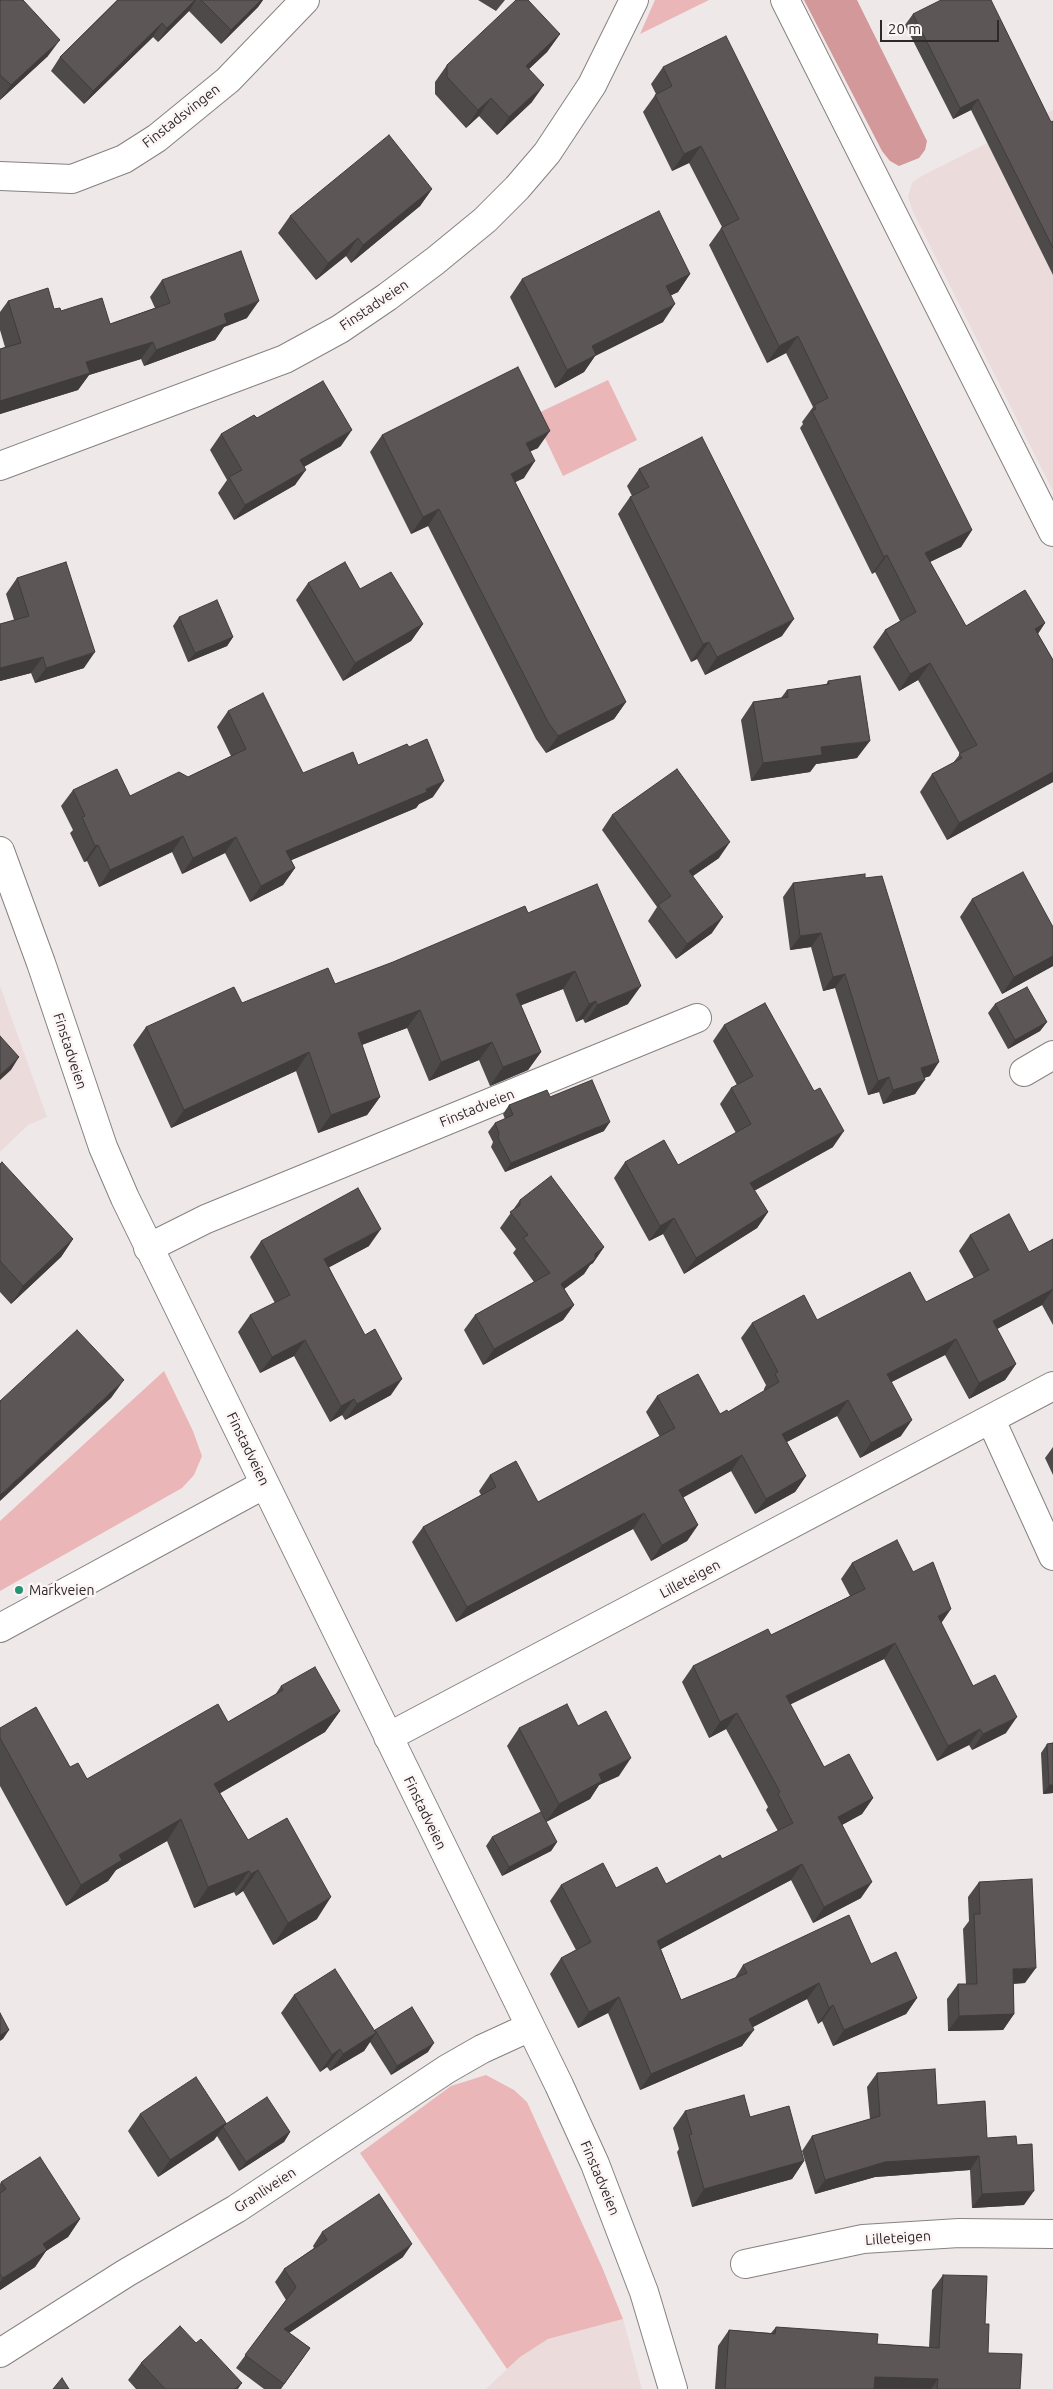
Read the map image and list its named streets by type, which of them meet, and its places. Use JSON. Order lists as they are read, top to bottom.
{
  "streets": {
    "street": [
      "Finstadsvingen",
      "Finstadveien",
      "Lilleteigen",
      "Granliveien"
    ]
  },
  "crossings": [
    ["Finstadveien", "Lilleteigen"],
    ["Finstadveien", "Granliveien"]
  ],
  "places": ["Markveien"],
  "scale_bar": "20 m"
}
